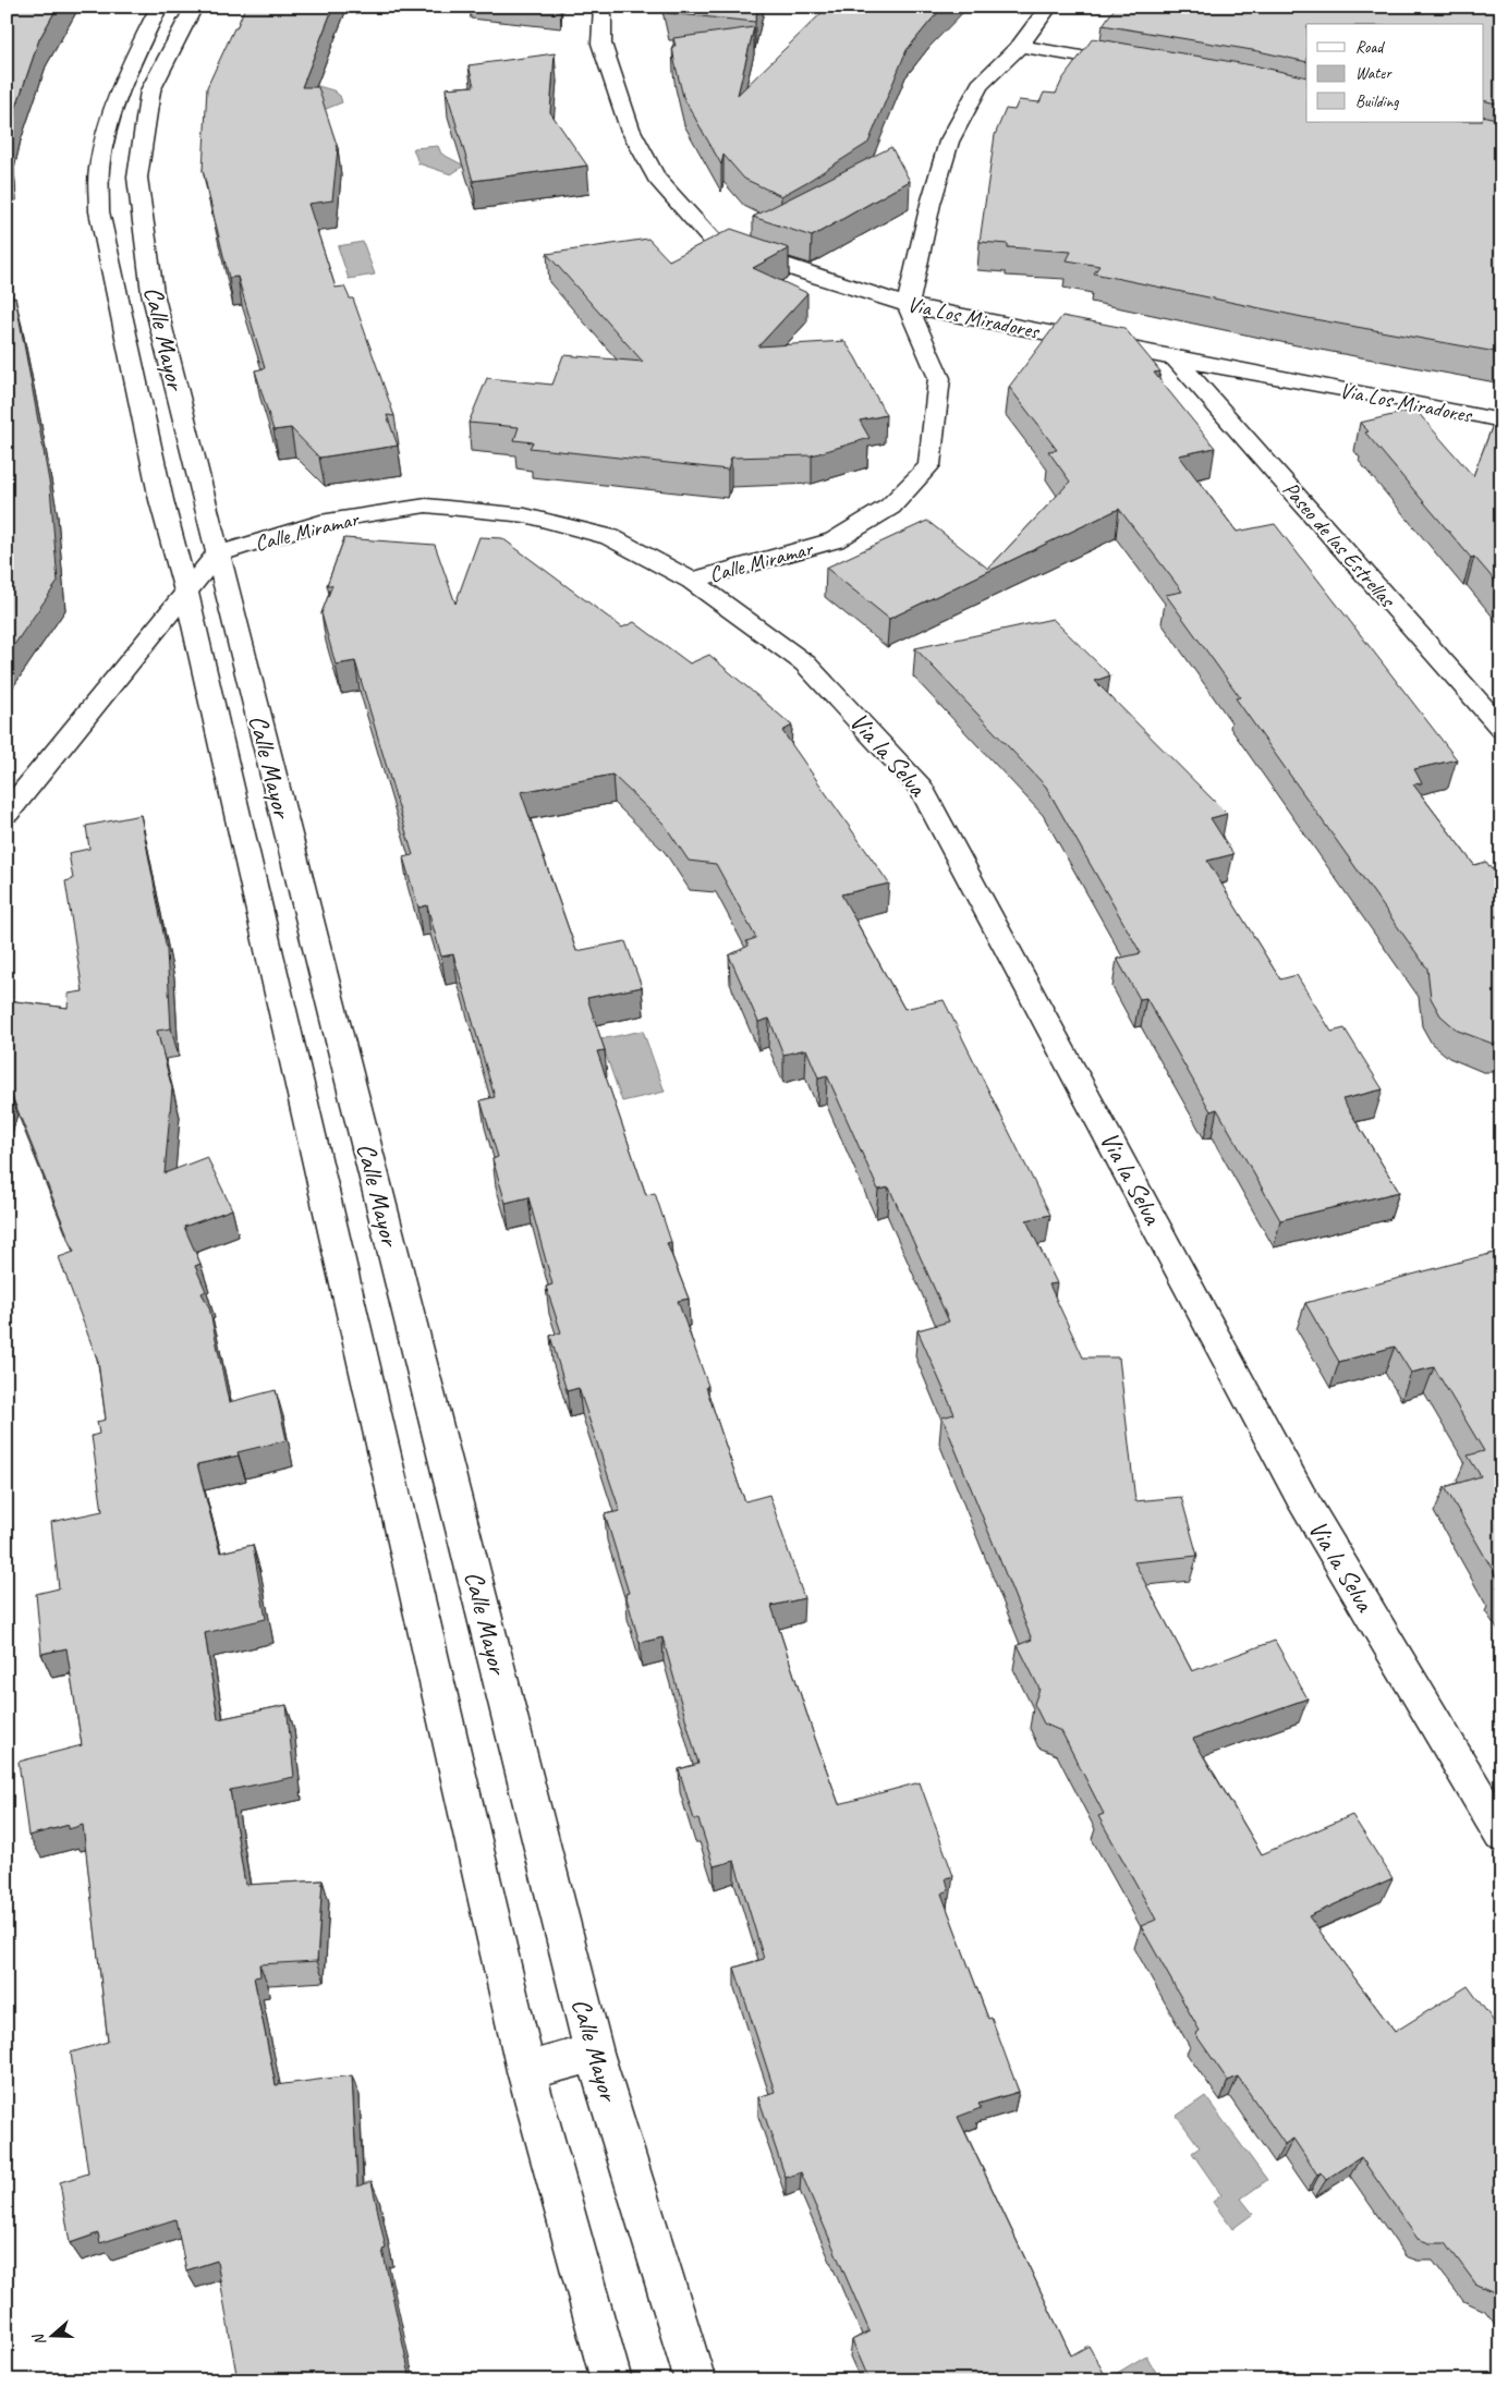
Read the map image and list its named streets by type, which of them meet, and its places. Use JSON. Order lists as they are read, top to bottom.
{
  "streets": {
    "street": [
      "Via Los Miradores",
      "Calle Mayor",
      "Calle Miramar",
      "Paseo de las Estrellas",
      "Via la Selva"
    ]
  },
  "crossings": [
    ["Via Los Miradores", "Calle Miramar"],
    ["Via Los Miradores", "Paseo de las Estrellas"],
    ["Calle Mayor", "Calle Miramar"],
    ["Calle Miramar", "Via la Selva"]
  ],
  "legend": ["Road", "Water", "Building"],
  "north": "left"
}
